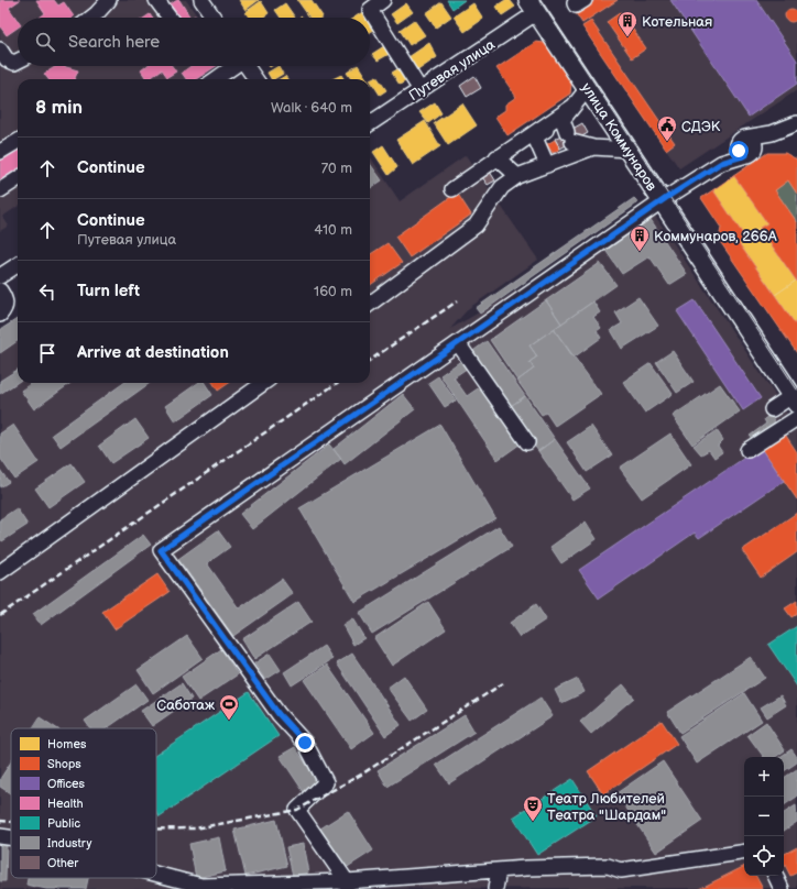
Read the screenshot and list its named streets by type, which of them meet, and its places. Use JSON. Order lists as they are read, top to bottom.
{
  "streets": {
    "main road": ["улица Коммунаров"],
    "street": ["Путевая улица"]
  },
  "crossings": [
    ["Путевая улица", "улица Коммунаров"]
  ],
  "places": {
    "building": ["Котельная", "Коммунаров, 266А"],
    "public building": ["СДЭК"],
    "sports": ["Саботаж"],
    "theatre": ["Театр Любителей Театра \"Шардам\""]
  },
  "legend": [
    "Homes",
    "Shops",
    "Offices",
    "Health",
    "Public",
    "Industry",
    "Other"
  ],
  "page": {
    "search": "Search here",
    "heading": ["8 min", "Walk · 640 m"],
    "list": [
      ["Continue", "70 m"],
      ["Continue", "Путевая улица", "410 m"],
      ["Turn left", "160 m"],
      "Arrive at destination"
    ],
    "map_buttons": ["+", "−"]
  }
}
